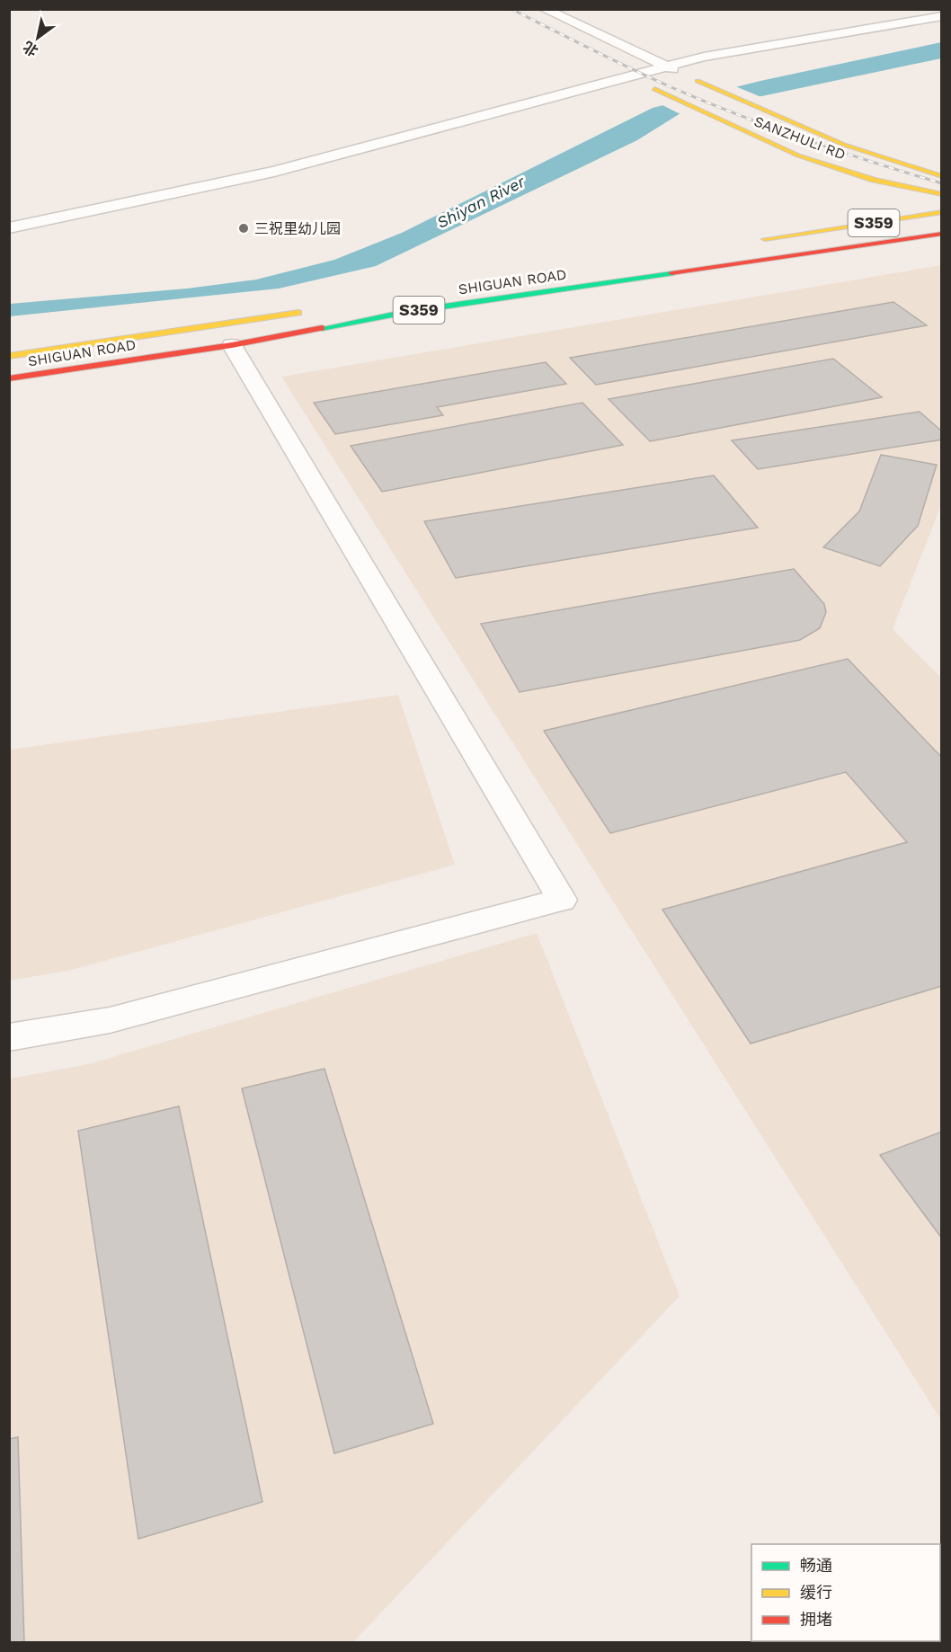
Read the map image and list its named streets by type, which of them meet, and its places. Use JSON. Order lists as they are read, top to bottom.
{
  "streets": {
    "main road": ["SANZHULI RD", "S359", "SHIGUAN ROAD"]
  },
  "water": ["Shiyan River"],
  "places": ["三祝里幼儿园"],
  "legend": ["畅通", "缓行", "拥堵"],
  "north": "bottom left"
}
